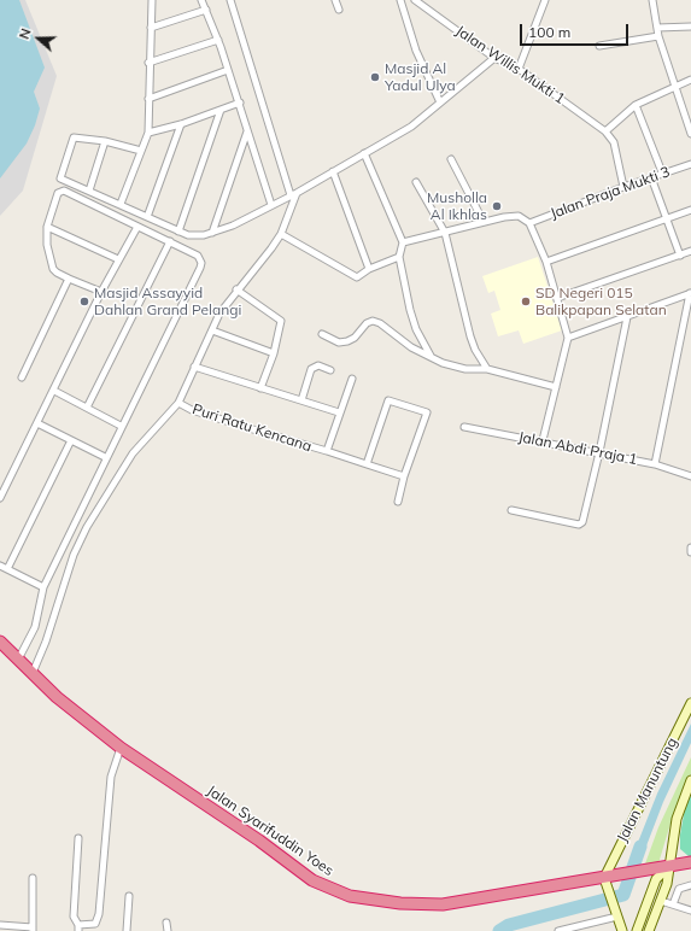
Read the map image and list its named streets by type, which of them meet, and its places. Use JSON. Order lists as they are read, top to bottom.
{
  "streets": {
    "highway": ["Jalan Syarifuddin Yoes"],
    "street": [
      "Jalan Willis Mukti 1",
      "Jalan Praja Mukti 3",
      "Puri Ratu Kencana",
      "Jalan Abdi Praja 1",
      "Jalan Manuntung"
    ]
  },
  "crossings": [
    ["Jalan Manuntung", "Jalan Syarifuddin Yoes"]
  ],
  "places": [
    "Masjid Al Yadul Ulya",
    "Musholla Al Ikhlas",
    "Masjid Assayyid Dahlan Grand Pelangi",
    "SD Negeri 015 Balikpapan Selatan"
  ],
  "scale_bar": "100 m",
  "north": "left"
}
